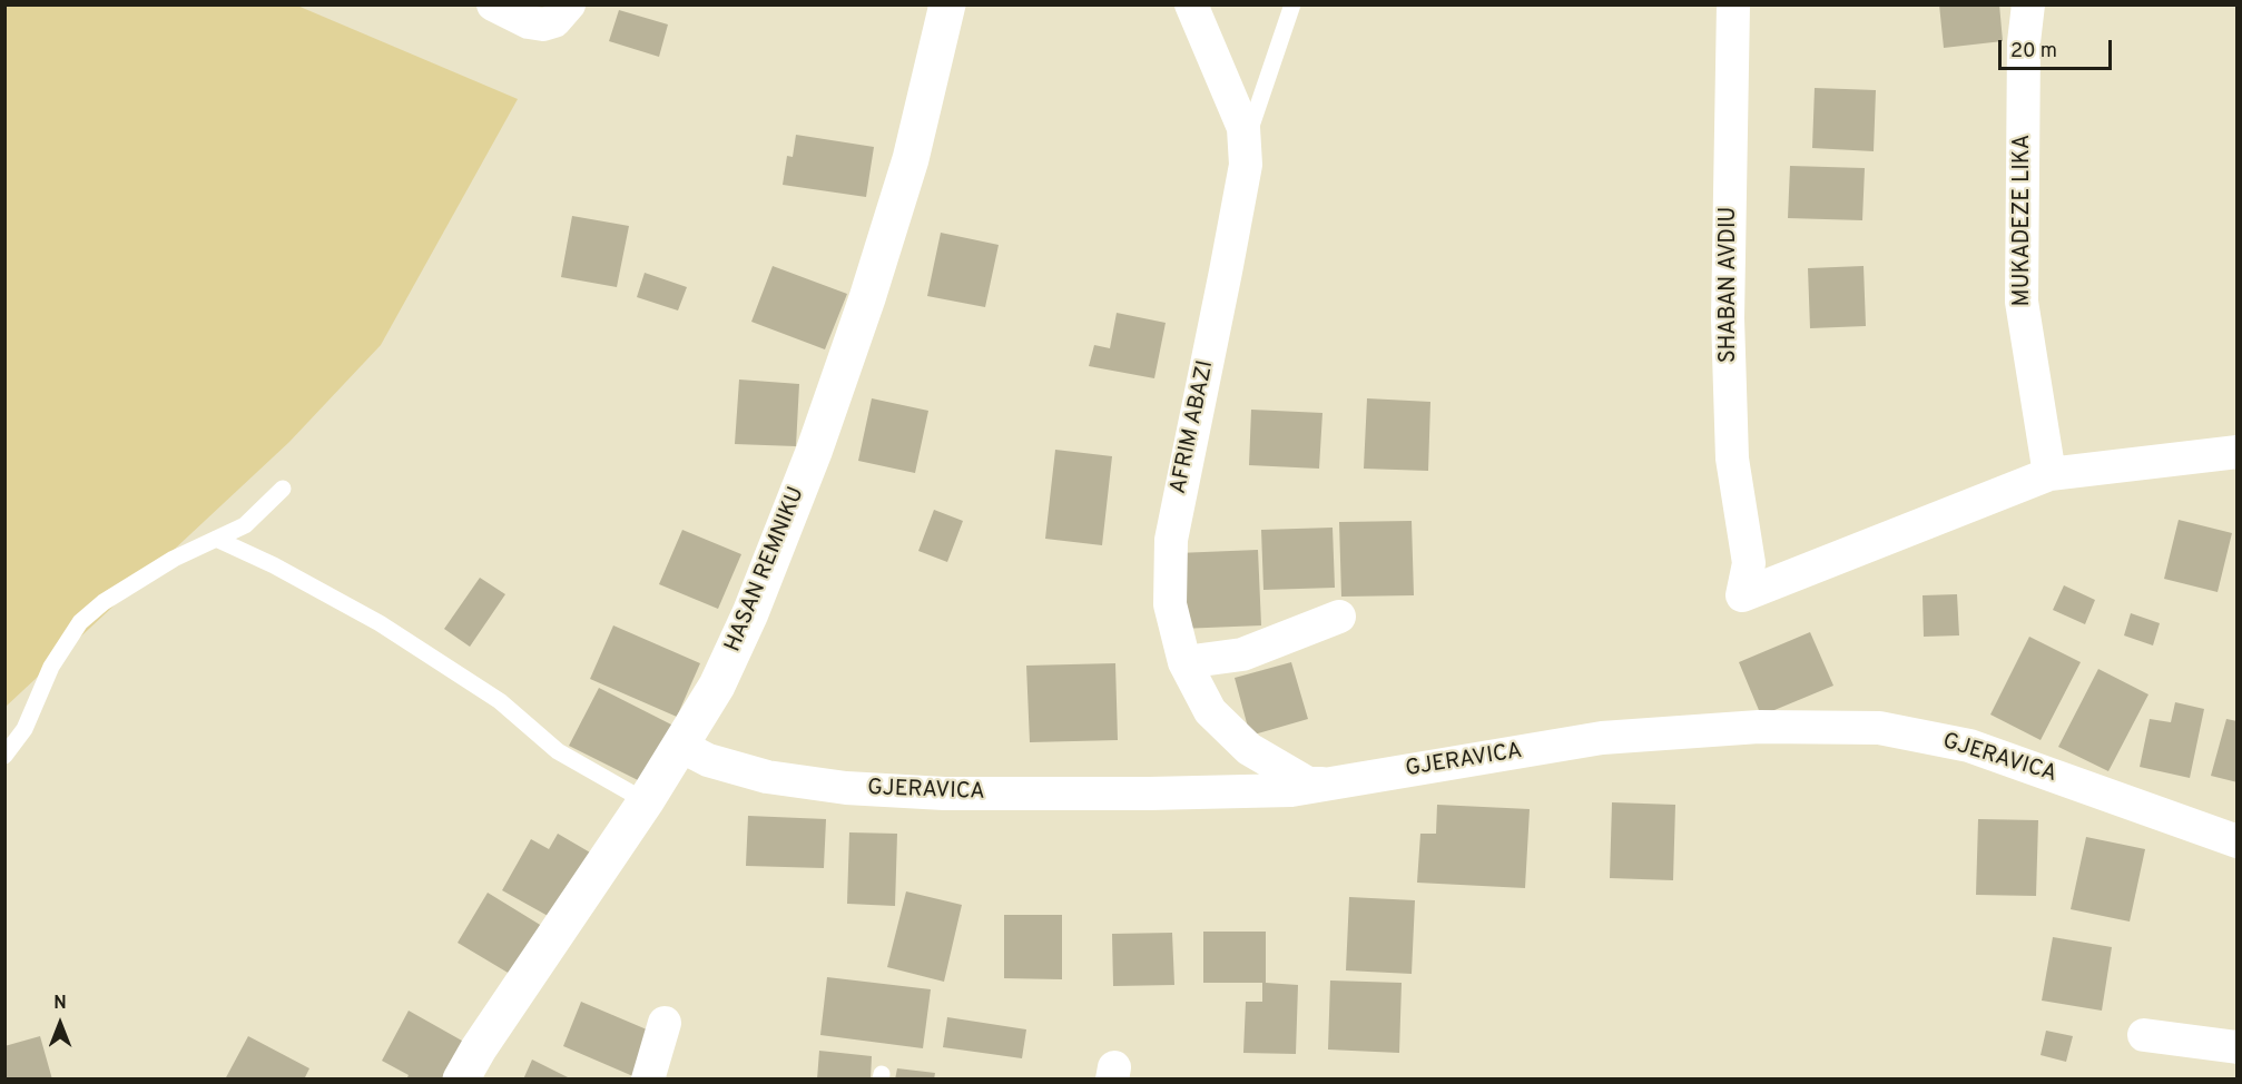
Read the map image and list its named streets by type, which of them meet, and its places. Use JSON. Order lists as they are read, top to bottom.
{
  "streets": {
    "street": [
      "MUKADEZE LIKA",
      "SHABAN AVDIU",
      "AFRIM ABAZI",
      "HASAN REMNIKU",
      "GJERAVICA"
    ]
  },
  "crossings": [
    ["MUKADEZE LIKA", "SHABAN AVDIU"],
    ["AFRIM ABAZI", "GJERAVICA"],
    ["HASAN REMNIKU", "GJERAVICA"]
  ],
  "scale_bar": "20 m",
  "north": "top"
}
